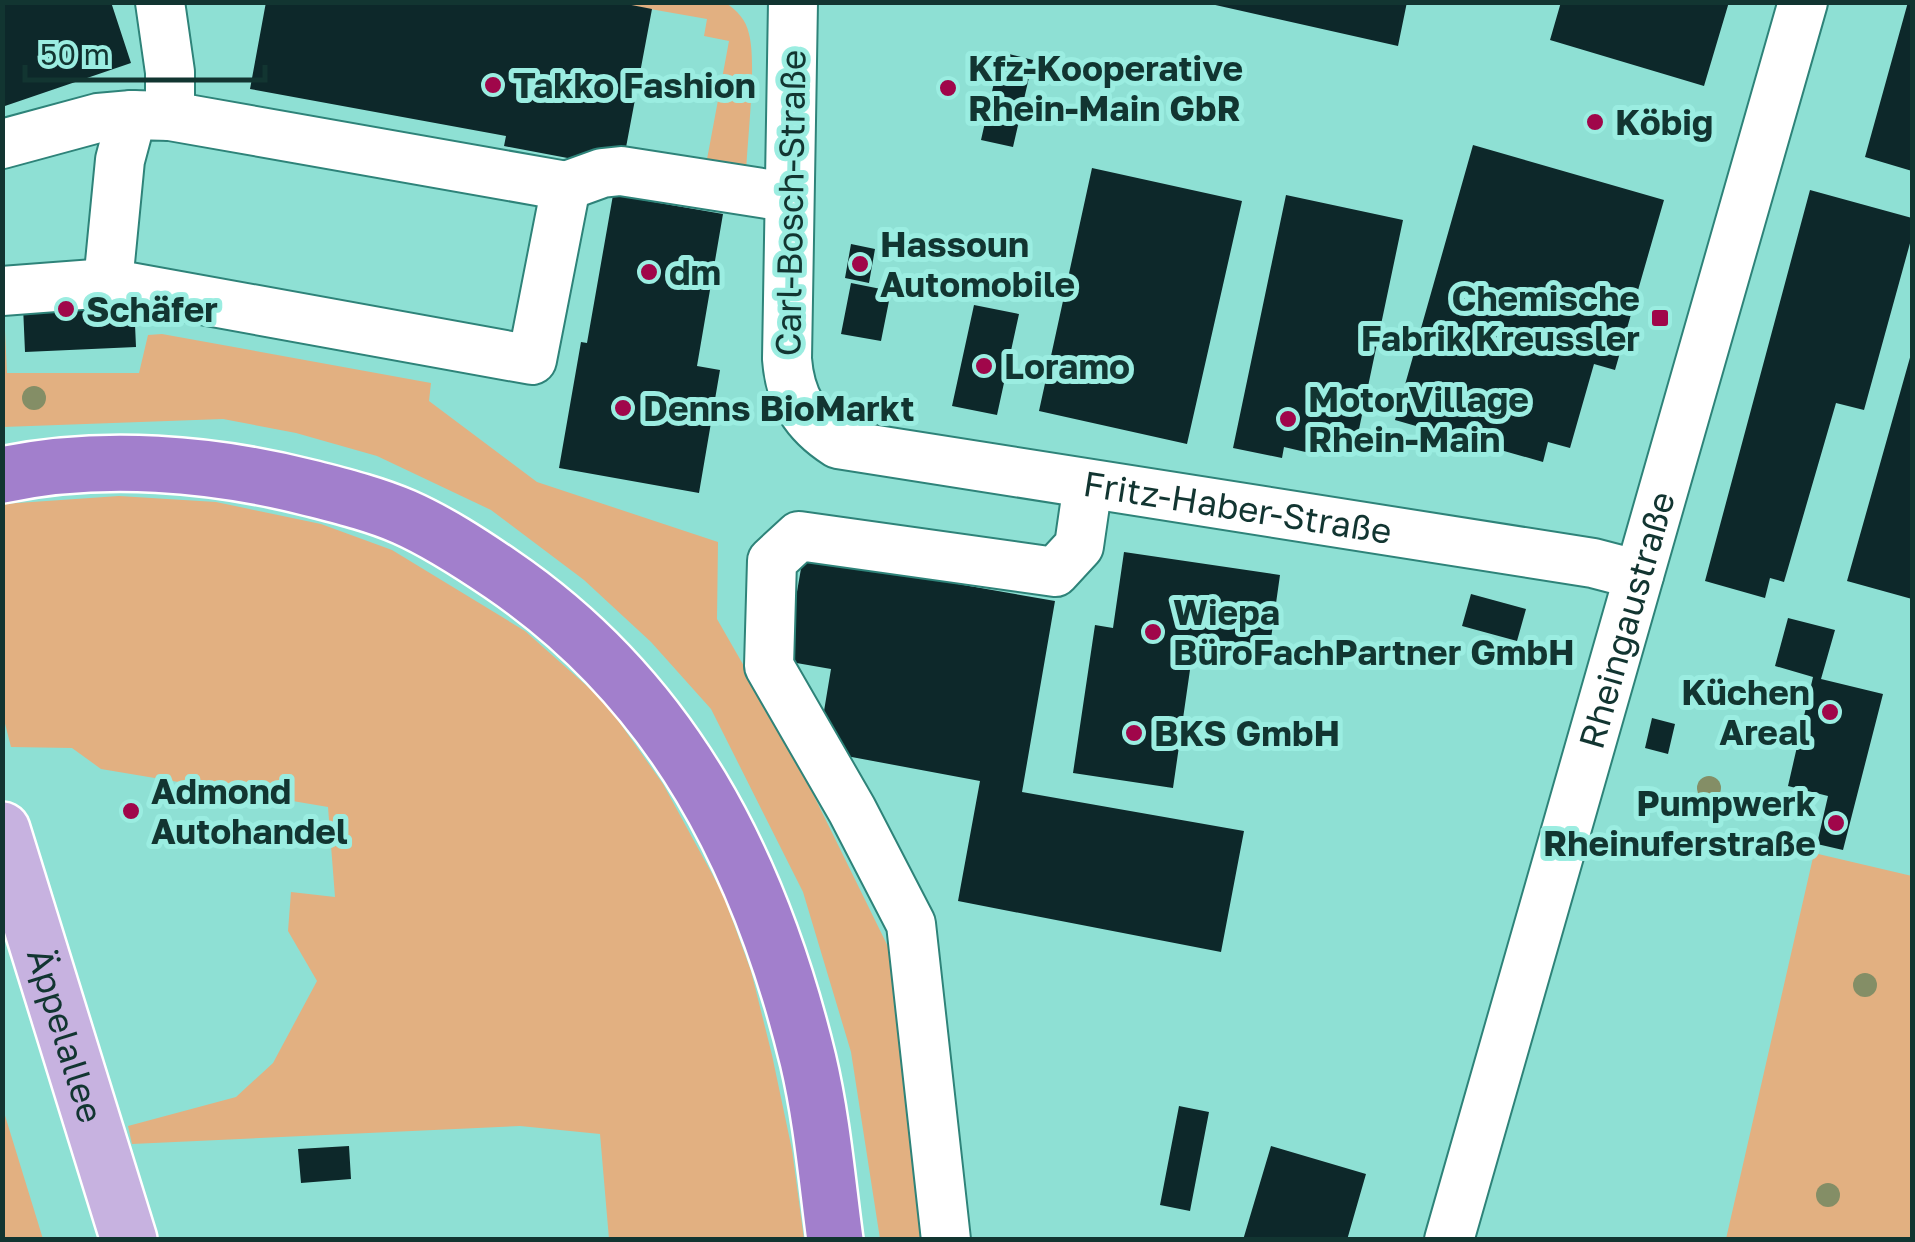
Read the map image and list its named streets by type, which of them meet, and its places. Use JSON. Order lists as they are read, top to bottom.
{
  "streets": {
    "main road": ["Äppelallee"],
    "street": ["Carl-Bosch-Straße", "Fritz-Haber-Straße", "Rheingaustraße"]
  },
  "crossings": [
    ["Carl-Bosch-Straße", "Fritz-Haber-Straße"],
    ["Fritz-Haber-Straße", "Rheingaustraße"]
  ],
  "places": {
    "other": [
      "Takko Fashion",
      "Kfz-Kooperative Rhein-Main GbR",
      "Köbig",
      "Hassoun Automobile",
      "dm",
      "Schäfer",
      "Loramo",
      "Denns BioMarkt",
      "MotorVillage Rhein-Main",
      "Wiepa BüroFachPartner GmbH",
      "Küchen Areal",
      "BKS GmbH",
      "Admond Autohandel",
      "Pumpwerk Rheinuferstraße"
    ],
    "transit": ["Chemische Fabrik Kreussler"]
  },
  "scale_bar": "50 m"
}
